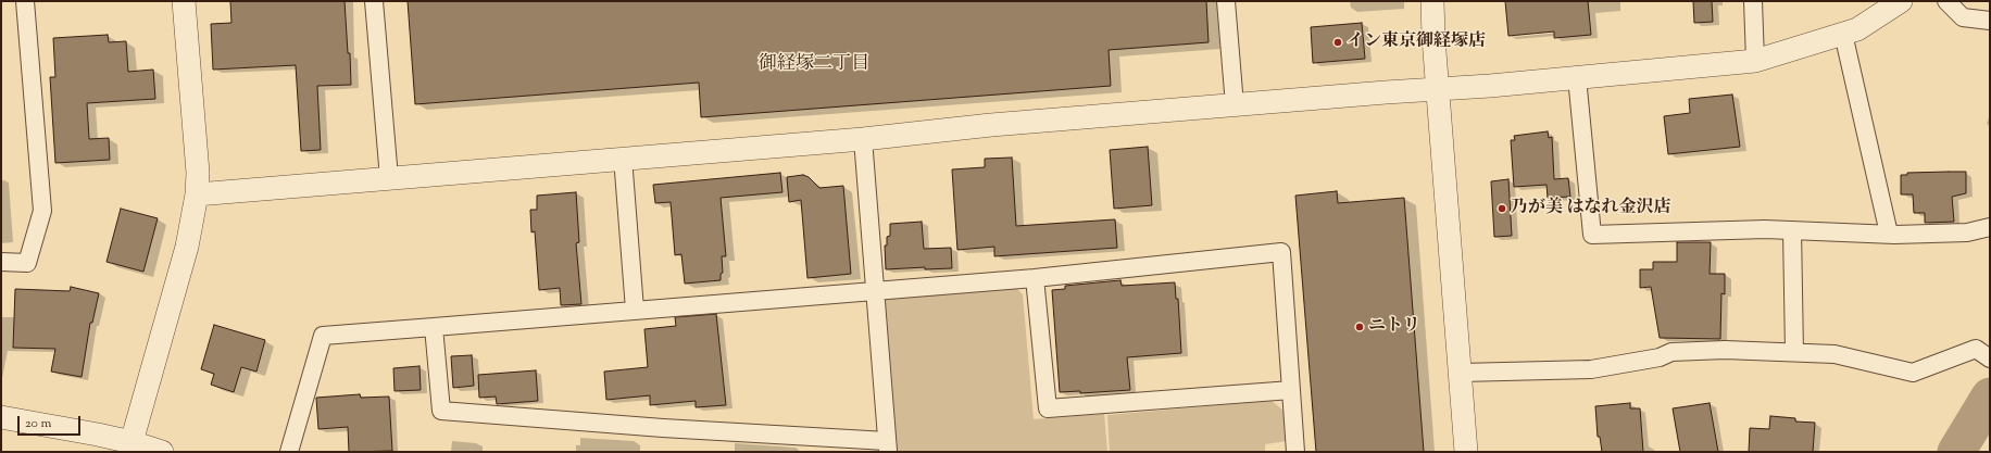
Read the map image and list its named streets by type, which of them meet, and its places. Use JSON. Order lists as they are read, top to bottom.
{
  "districts": ["御経塚二丁目"],
  "places": ["イン東京御経塚店", "乃が美 はなれ金沢店", "ニトリ"],
  "scale_bar": "20 m"
}
